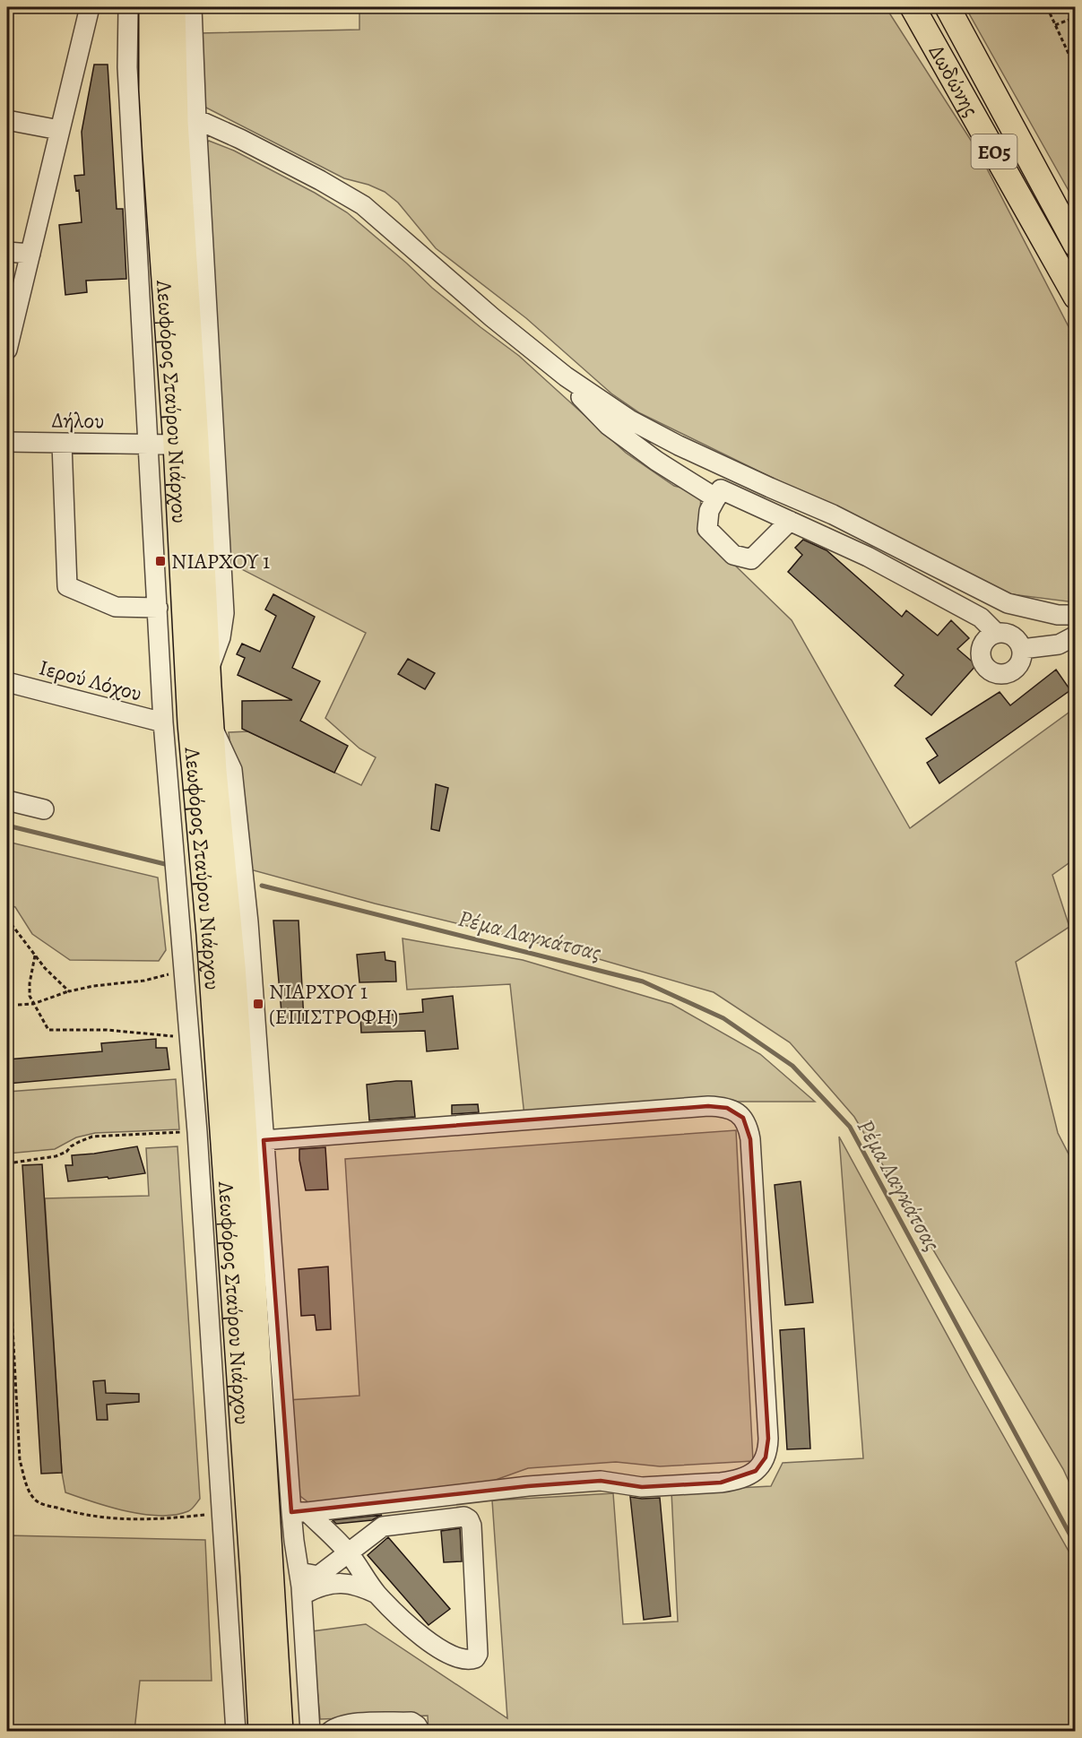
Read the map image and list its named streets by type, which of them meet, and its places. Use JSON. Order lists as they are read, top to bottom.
{
  "streets": {
    "main road": ["Δωδώνης", "ΕΟ5", "Λεωφόρος Σταύρου Νιάρχου"],
    "street": ["Δήλου", "Ιερού Λόχου"]
  },
  "crossings": [
    ["Λεωφόρος Σταύρου Νιάρχου", "Δήλου"]
  ],
  "water": ["Ρέμα Λαγκάτσας"],
  "places": {
    "transit": ["ΝΙΑΡΧΟΥ 1", "ΝΙΑΡΧΟΥ 1 (ΕΠΙΣΤΡΟΦΗ)"]
  }
}
